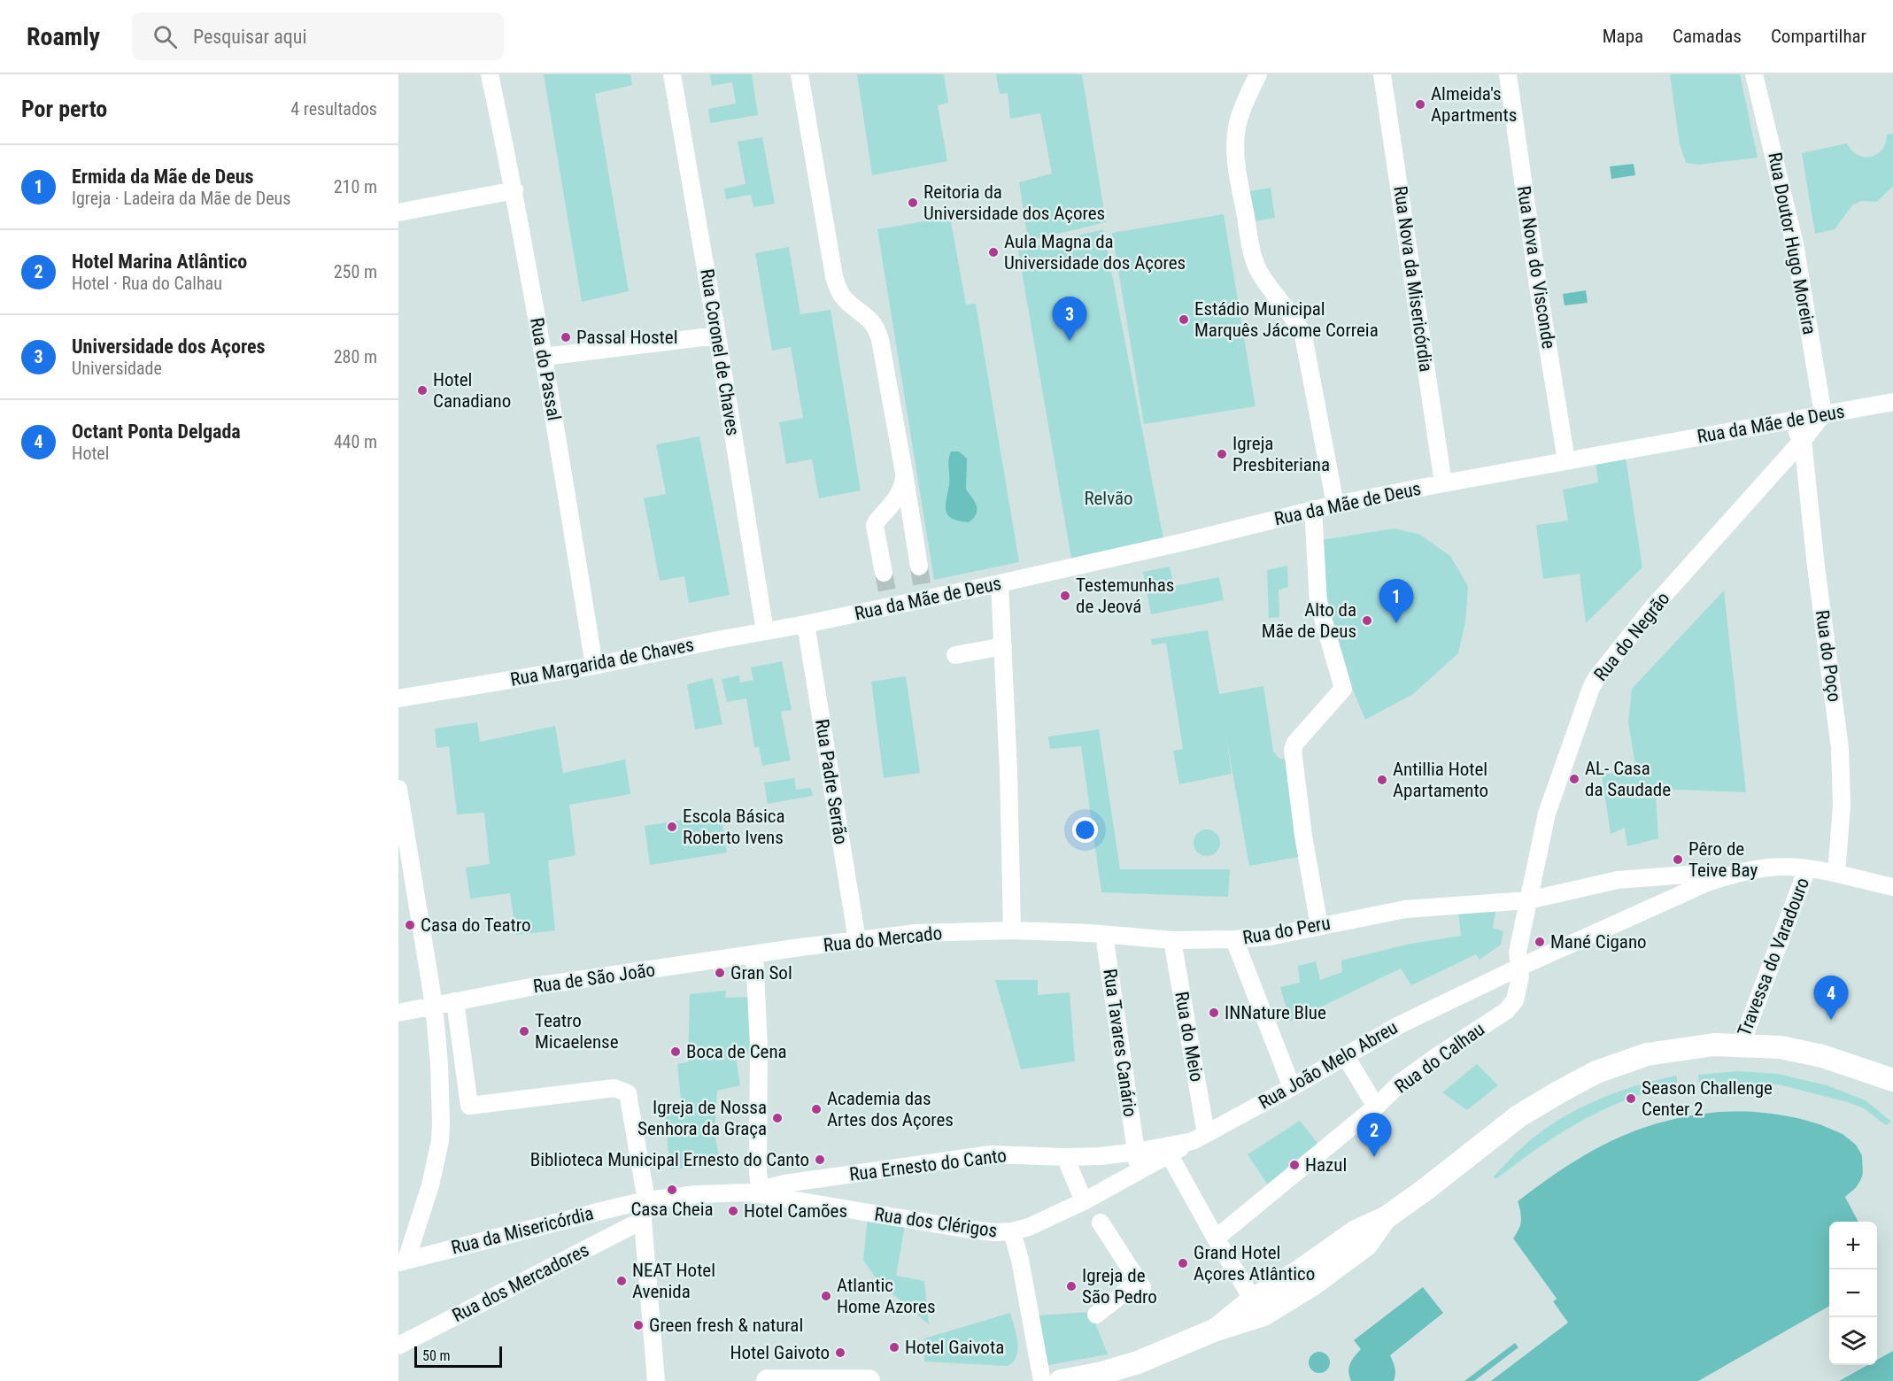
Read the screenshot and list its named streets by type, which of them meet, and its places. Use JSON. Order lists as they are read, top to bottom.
{
  "streets": {
    "street": [
      "Rua Doutor Hugo Moreira",
      "Rua Nova do Visconde",
      "Rua Nova da Misericórdia",
      "Rua Coronel de Chaves",
      "Rua do Passal",
      "Rua da Mãe de Deus",
      "Rua do Negrão",
      "Rua do Poço",
      "Rua Margarida de Chaves",
      "Rua Padre Serrão",
      "Rua do Peru",
      "Rua do Mercado",
      "Travessa do Varadouro",
      "Rua de São João",
      "Rua do Meio",
      "Rua Tavares Canário",
      "Rua do Calhau",
      "Rua João Melo Abreu",
      "Rua Ernesto do Canto",
      "Rua dos Clérigos",
      "Rua da Misericórdia",
      "Rua dos Mercadores"
    ]
  },
  "crossings": [
    ["Rua Doutor Hugo Moreira", "Rua da Mãe de Deus"],
    ["Rua Doutor Hugo Moreira", "Rua do Negrão"],
    ["Rua Nova do Visconde", "Rua da Mãe de Deus"],
    ["Rua Nova da Misericórdia", "Rua da Mãe de Deus"],
    ["Rua Coronel de Chaves", "Rua Margarida de Chaves"],
    ["Rua do Passal", "Rua Margarida de Chaves"],
    ["Rua da Mãe de Deus", "Rua do Negrão"],
    ["Rua da Mãe de Deus", "Rua Margarida de Chaves"],
    ["Rua da Mãe de Deus", "Rua Padre Serrão"],
    ["Rua do Negrão", "Rua do Poço"],
    ["Rua do Negrão", "Rua do Peru"],
    ["Rua do Negrão", "Rua do Calhau"],
    ["Rua do Negrão", "Rua João Melo Abreu"],
    ["Rua do Poço", "Rua João Melo Abreu"],
    ["Rua Margarida de Chaves", "Rua Padre Serrão"],
    ["Rua Padre Serrão", "Rua do Mercado"],
    ["Rua do Peru", "Rua do Mercado"],
    ["Rua do Peru", "Rua do Meio"],
    ["Rua do Peru", "Rua Tavares Canário"],
    ["Rua do Peru", "Rua João Melo Abreu"],
    ["Rua do Mercado", "Rua de São João"],
    ["Travessa do Varadouro", "Rua João Melo Abreu"],
    ["Rua do Meio", "Rua João Melo Abreu"],
    ["Rua do Meio", "Rua dos Clérigos"],
    ["Rua Tavares Canário", "Rua João Melo Abreu"],
    ["Rua Tavares Canário", "Rua Ernesto do Canto"],
    ["Rua Tavares Canário", "Rua dos Clérigos"],
    ["Rua do Calhau", "Rua João Melo Abreu"],
    ["Rua João Melo Abreu", "Rua Ernesto do Canto"],
    ["Rua João Melo Abreu", "Rua dos Clérigos"],
    ["Rua Ernesto do Canto", "Rua dos Clérigos"],
    ["Rua dos Clérigos", "Rua da Misericórdia"]
  ],
  "parks": ["Relvão"],
  "places": [
    "Almeida's Apartments",
    "Reitoria da Universidade dos Açores",
    "Aula Magna da Universidade dos Açores",
    "Estádio Municipal Marquês Jácome Correia",
    "Passal Hostel",
    "Hotel Canadiano",
    "Igreja Presbiteriana",
    "Testemunhas de Jeová",
    "Alto da Mãe de Deus",
    "AL- Casa da Saudade",
    "Antillia Hotel Apartamento",
    "Escola Básica Roberto Ivens",
    "Pêro de Teive Bay",
    "Casa do Teatro",
    "Mané Cigano",
    "Gran Sol",
    "INNature Blue",
    "Teatro Micaelense",
    "Boca de Cena",
    "Season Challenge Center 2",
    "Academia das Artes dos Açores",
    "Igreja de Nossa Senhora da Graça",
    "Biblioteca Municipal Ernesto do Canto",
    "Hazul",
    "Casa Cheia",
    "Hotel Camões",
    "Grand Hotel Açores Atlântico",
    "NEAT Hotel Avenida",
    "Igreja de São Pedro",
    "Atlantic Home Azores",
    "Green fresh & natural",
    "Hotel Gaivota",
    "Hotel Gaivoto"
  ],
  "scale_bar": "50 m",
  "page": {
    "header": "Roamly",
    "search": "Pesquisar aqui",
    "nav": ["Mapa", "Camadas", "Compartilhar"],
    "heading": ["Por perto", "4 resultados"],
    "list": [
      {
        "mark": "1",
        "name": "Ermida da Mãe de Deus",
        "note": "Igreja · Ladeira da Mãe de Deus",
        "value": "210 m"
      },
      {
        "mark": "2",
        "name": "Hotel Marina Atlântico",
        "note": "Hotel · Rua do Calhau",
        "value": "250 m"
      },
      {
        "mark": "3",
        "name": "Universidade dos Açores",
        "note": "Universidade",
        "value": "280 m"
      },
      {
        "mark": "4",
        "name": "Octant Ponta Delgada",
        "note": "Hotel",
        "value": "440 m"
      }
    ],
    "pins": [
      "3",
      "1",
      "4",
      "2"
    ],
    "map_buttons": ["+", "−"],
    "scale": "50 m"
  }
}
